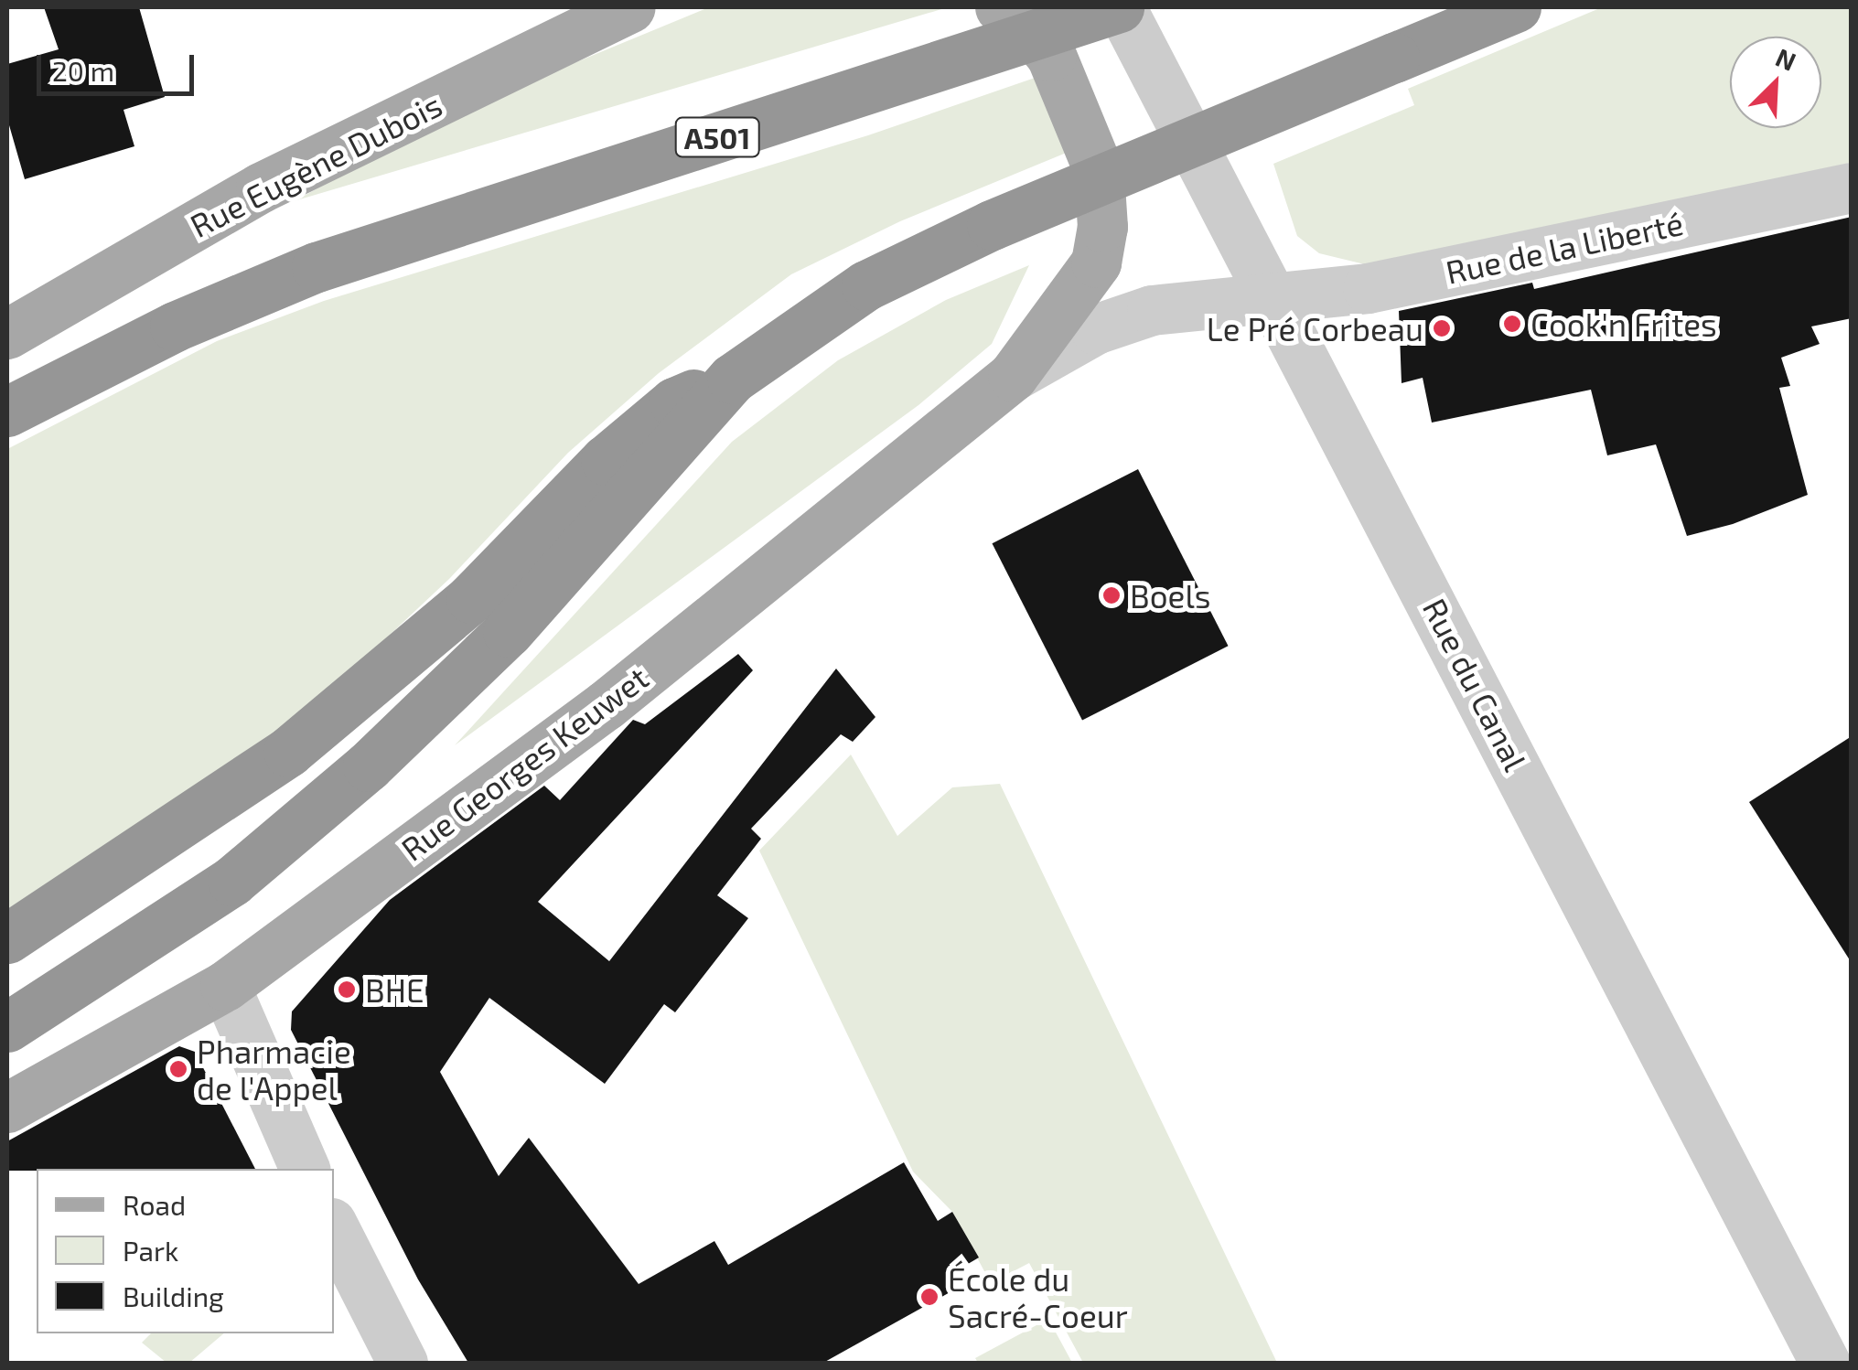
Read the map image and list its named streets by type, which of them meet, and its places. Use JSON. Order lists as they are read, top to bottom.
{
  "streets": {
    "highway": ["A501"],
    "main road": ["Rue Eugène Dubois", "Rue Georges Keuwet"],
    "street": ["Rue de la Liberté", "Rue du Canal"]
  },
  "crossings": [
    ["A501", "Rue du Canal"],
    ["Rue de la Liberté", "Rue du Canal"],
    ["Rue de la Liberté", "Rue Georges Keuwet"]
  ],
  "places": [
    "Cook'n Frites",
    "Le Pré Corbeau",
    "Boels",
    "BHE",
    "Pharmacie de l'Appel",
    "École du Sacré-Coeur"
  ],
  "legend": ["Road", "Park", "Building"],
  "scale_bar": "20 m",
  "north": "top right"
}
